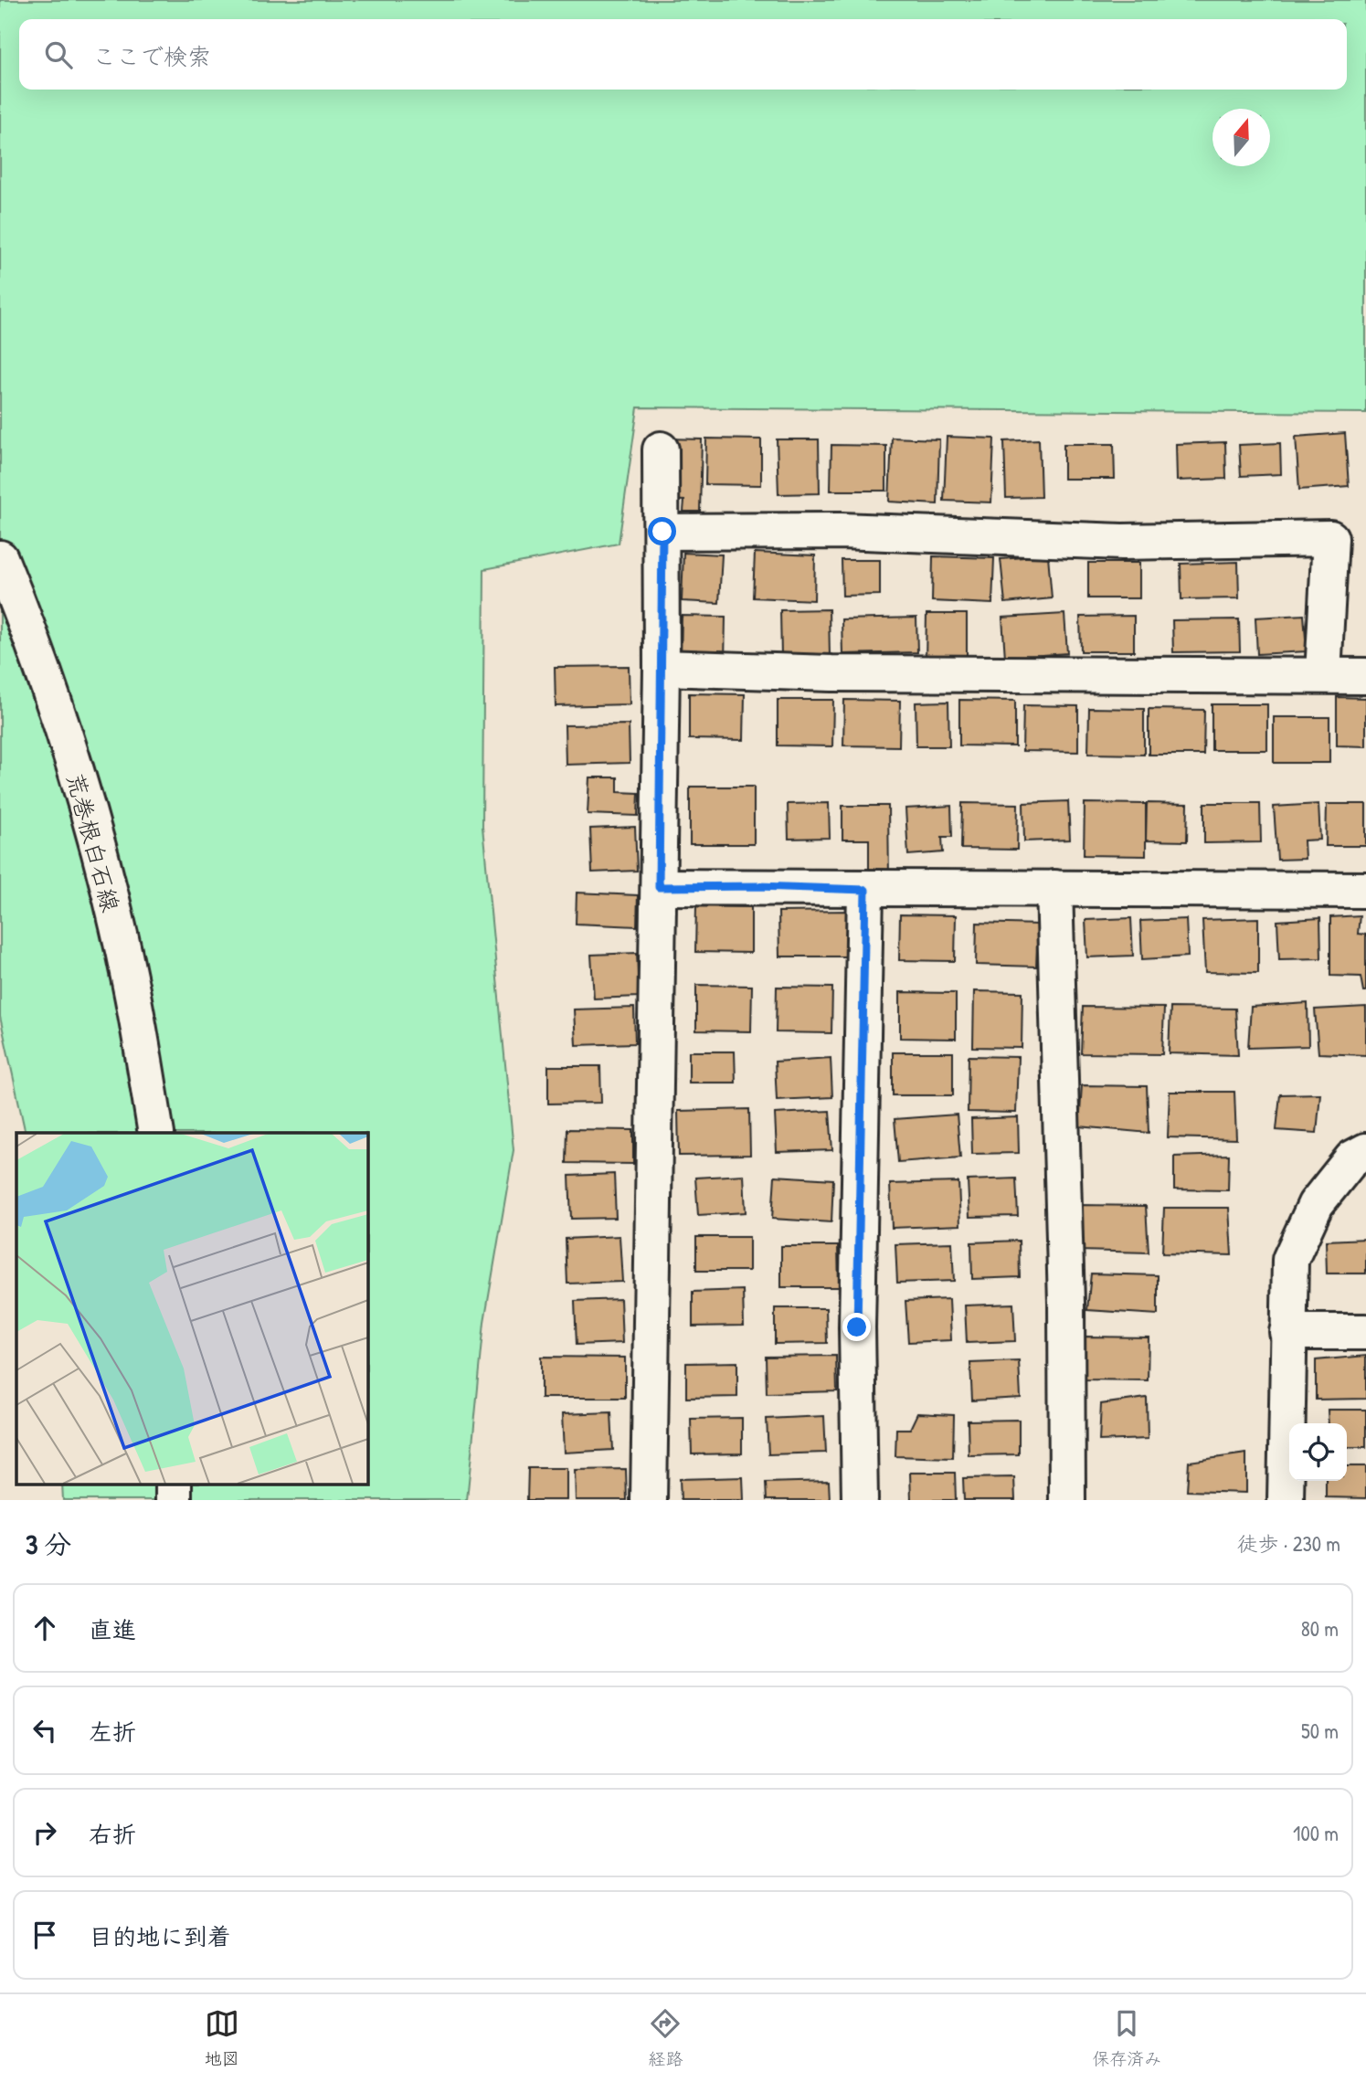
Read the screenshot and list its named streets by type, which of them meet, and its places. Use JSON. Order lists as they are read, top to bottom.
{
  "streets": {
    "street": ["荒巻根白石線"]
  },
  "north": "top",
  "page": {
    "search": "ここで検索",
    "heading": ["3 分", "徒歩 · 230 m"],
    "list": [
      ["直進", "80 m"],
      ["左折", "50 m"],
      ["右折", "100 m"],
      "目的地に到着"
    ],
    "nav": ["地図", "経路", "保存済み"]
  }
}
